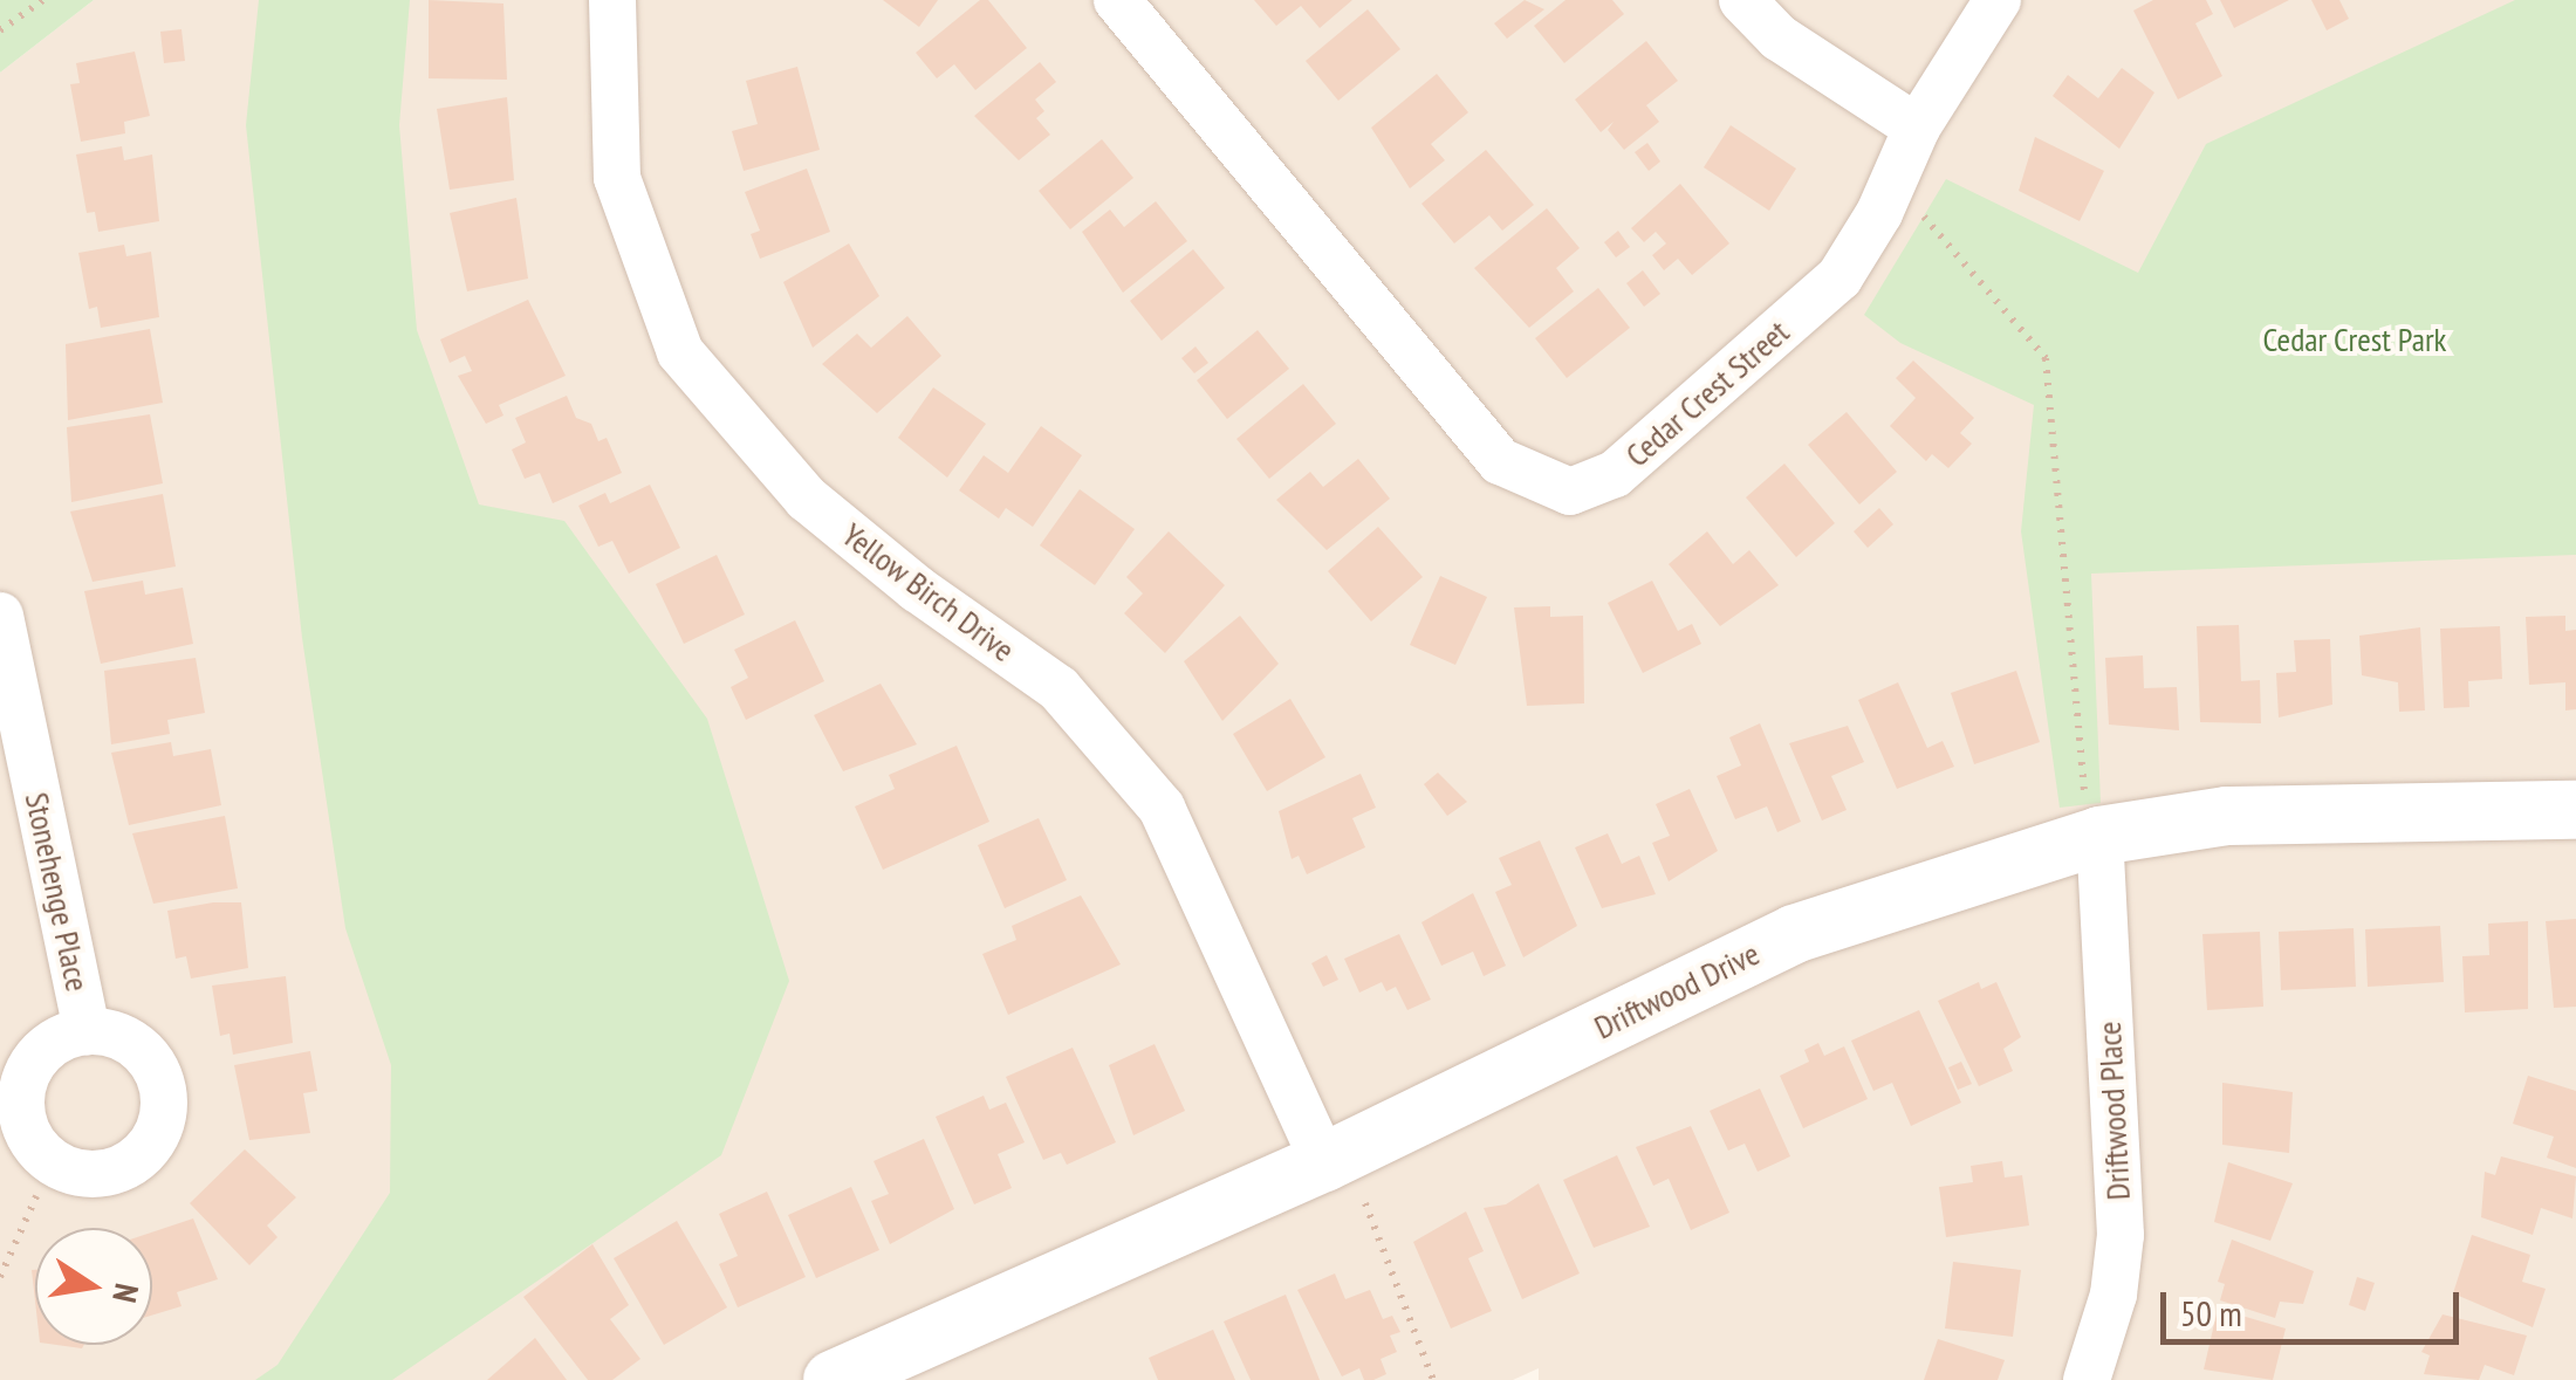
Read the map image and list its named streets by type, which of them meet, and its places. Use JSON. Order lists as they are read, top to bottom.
{
  "streets": {
    "street": [
      "Cedar Crest Street",
      "Yellow Birch Drive",
      "Stonehenge Place",
      "Driftwood Drive",
      "Driftwood Place"
    ]
  },
  "crossings": [
    ["Yellow Birch Drive", "Driftwood Drive"],
    ["Driftwood Drive", "Driftwood Place"]
  ],
  "parks": ["Cedar Crest Park"],
  "scale_bar": "50 m",
  "north": "right"
}
